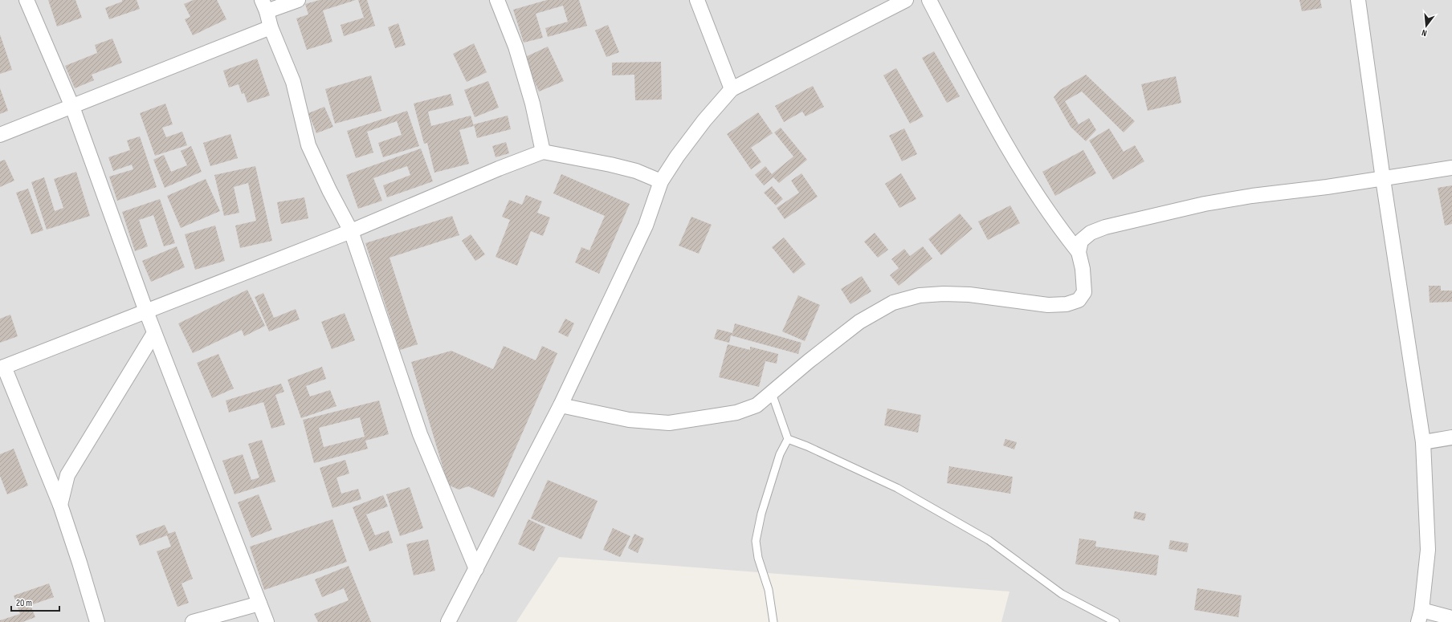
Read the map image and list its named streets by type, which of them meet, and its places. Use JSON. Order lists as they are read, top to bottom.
{
  "scale_bar": "20 m",
  "north": "bottom"
}
